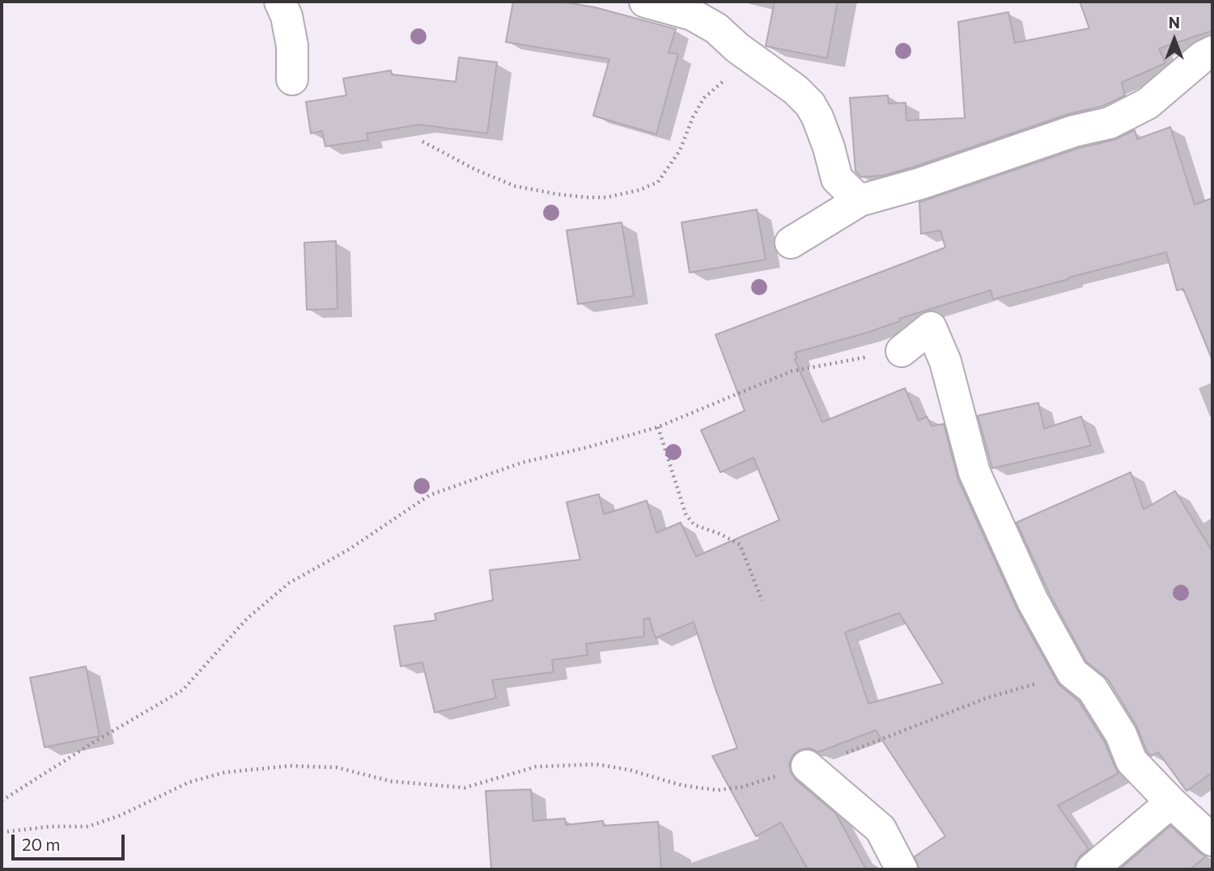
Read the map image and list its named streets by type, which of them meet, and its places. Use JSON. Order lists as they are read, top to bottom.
{
  "scale_bar": "20 m",
  "north": "top"
}
